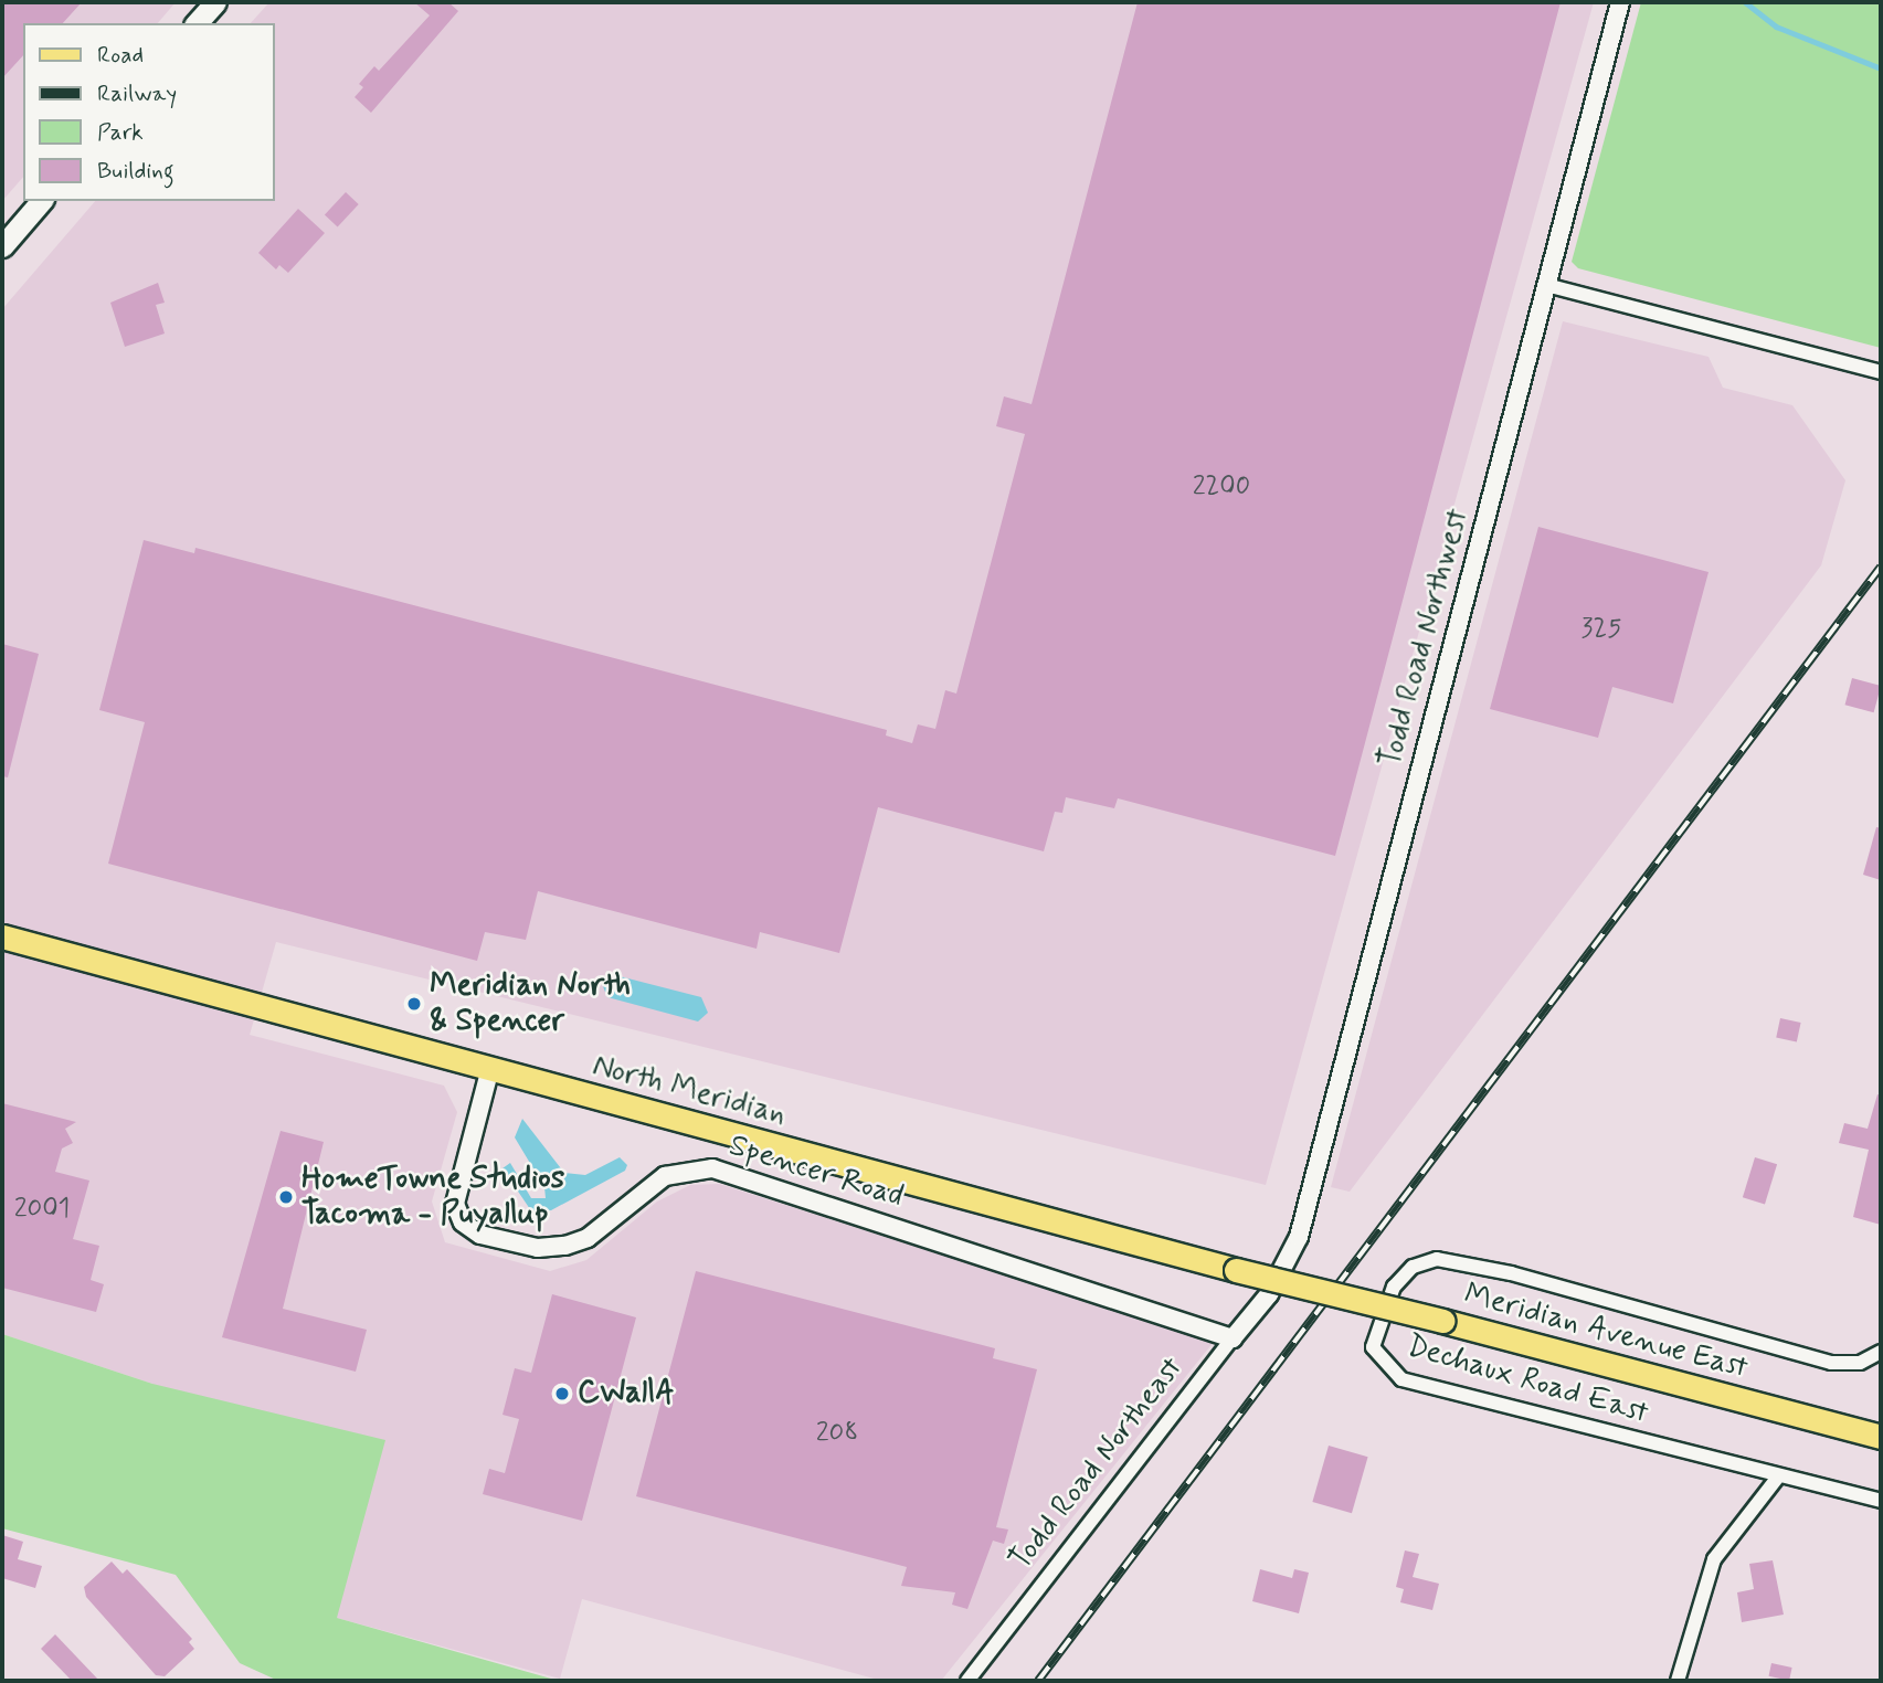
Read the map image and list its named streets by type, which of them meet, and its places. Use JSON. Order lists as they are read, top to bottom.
{
  "streets": {
    "main road": ["North Meridian", "Meridian Avenue East"],
    "street": [
      "Todd Road Northwest",
      "Spencer Road",
      "Dechaux Road East",
      "Todd Road Northeast"
    ]
  },
  "crossings": [
    ["Todd Road Northwest", "Todd Road Northeast"],
    ["North Meridian", "Spencer Road"],
    ["North Meridian", "Meridian Avenue East"],
    ["Spencer Road", "Todd Road Northeast"]
  ],
  "places": ["Meridian North & Spencer", "HomeTowne Studios Tacoma - Puyallup", "CWallA"],
  "house_numbers": [
    "2200",
    "325",
    "2001",
    "208"
  ],
  "legend": [
    "Road",
    "Railway",
    "Park",
    "Building"
  ]
}
